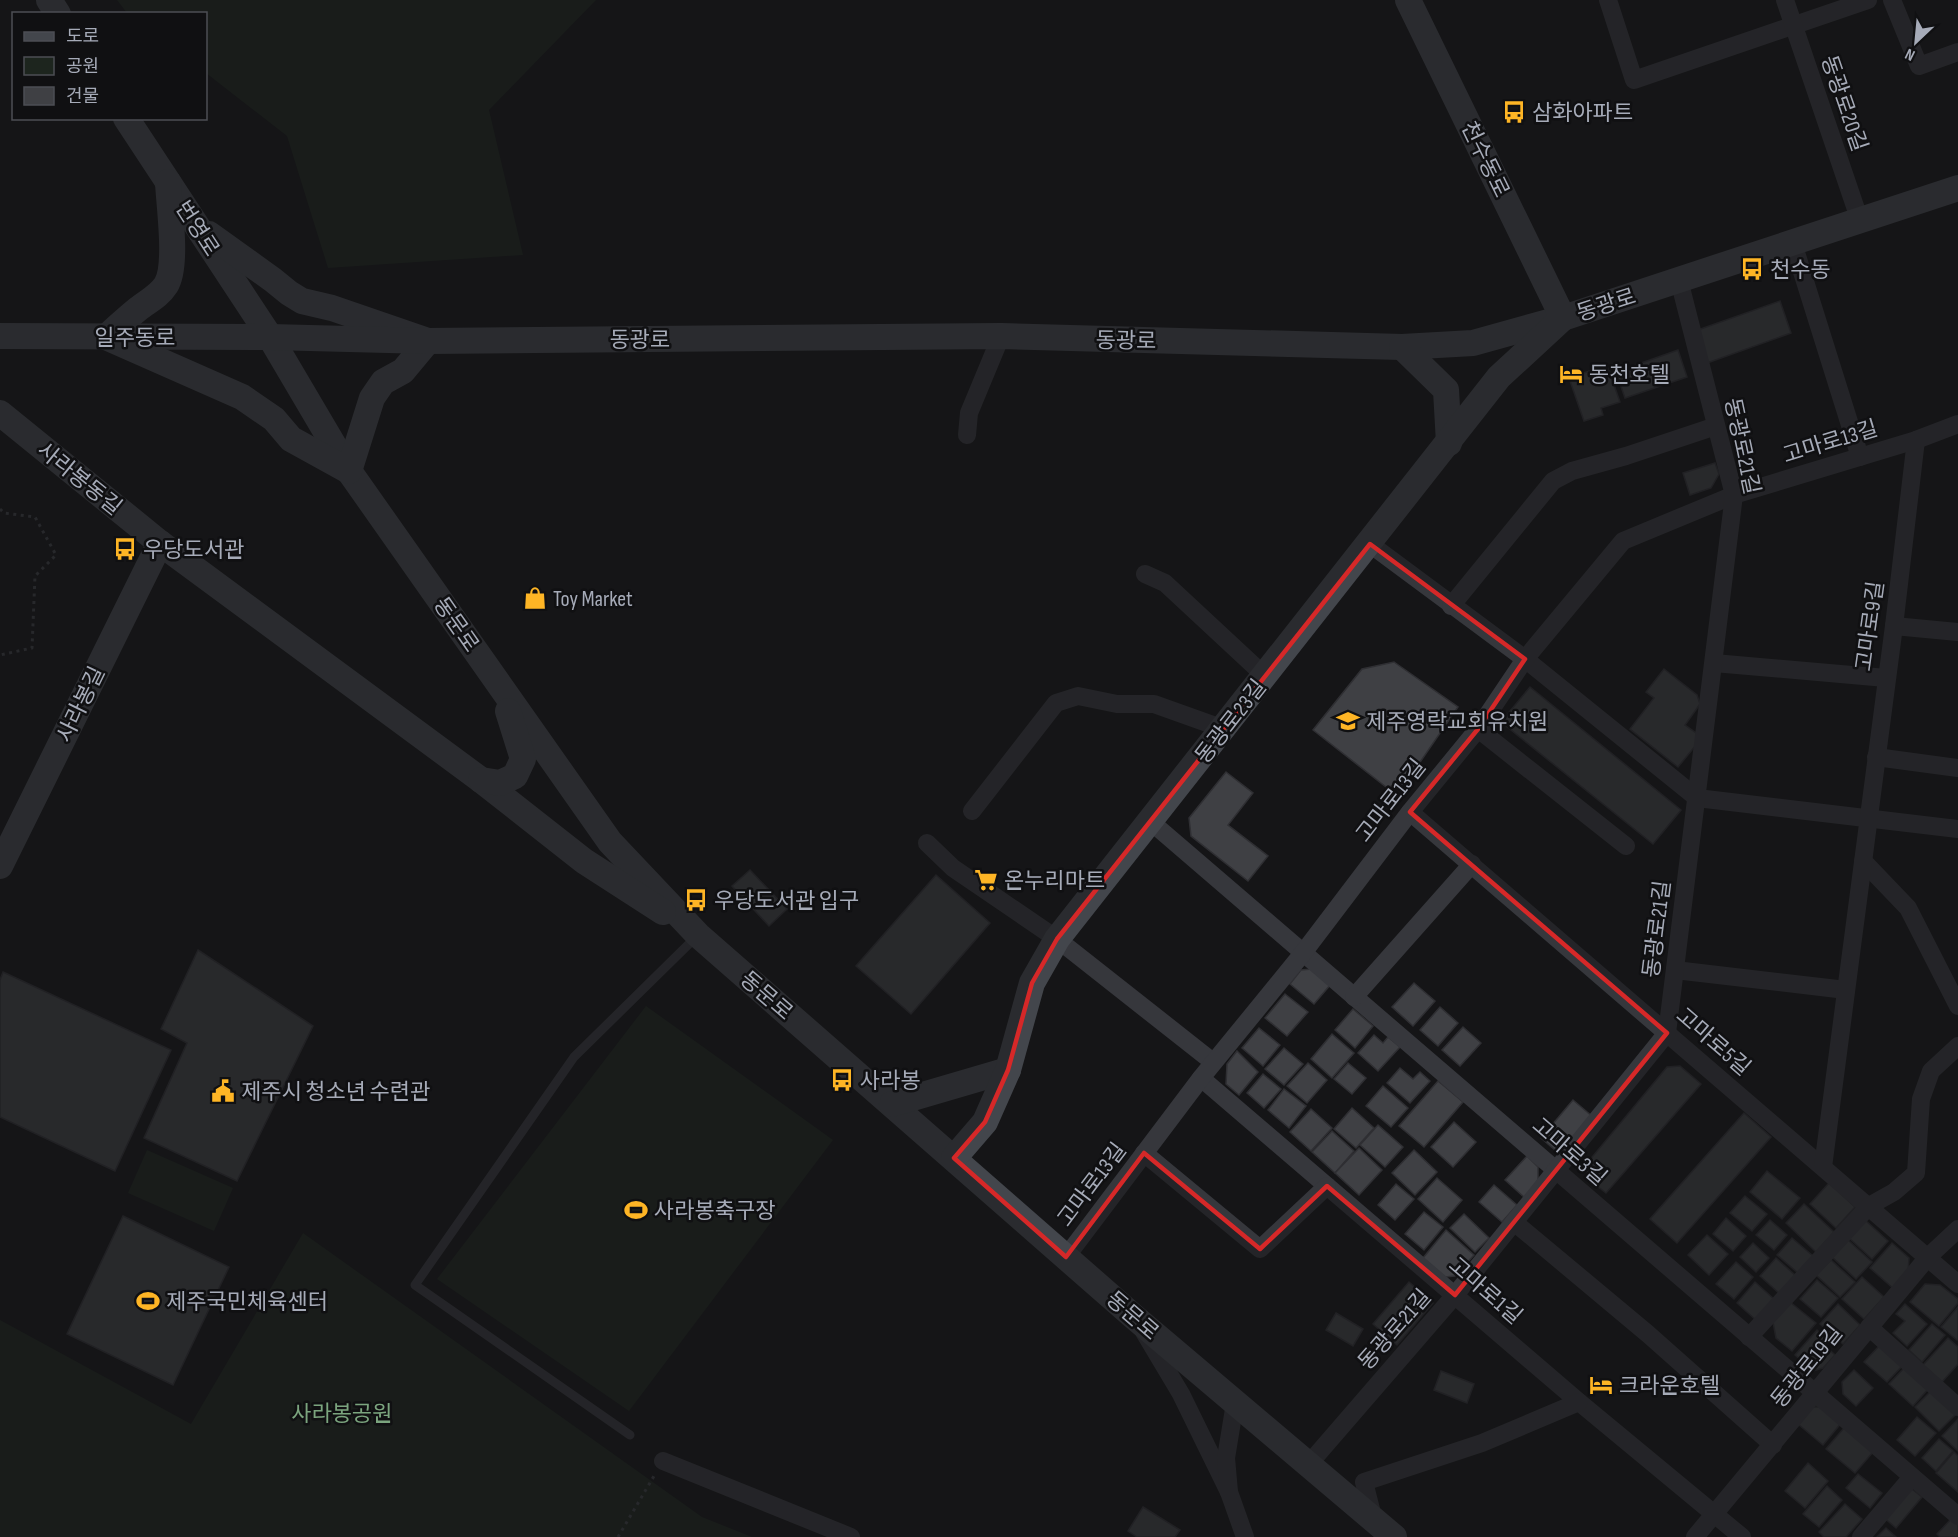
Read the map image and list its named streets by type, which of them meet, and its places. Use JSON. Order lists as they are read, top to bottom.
{
  "streets": {
    "main road": [
      "천수동로",
      "번영로",
      "동광로",
      "일주동로",
      "사라봉동길",
      "동문로",
      "사라봉길",
      "동광로23길"
    ],
    "street": [
      "동광로20길",
      "고마로13길",
      "동광로21길",
      "고마로9길",
      "고마로5길",
      "고마로3길",
      "고마로1길",
      "동광로19길"
    ]
  },
  "crossings": [
    ["동광로20길", "동광로"],
    ["천수동로", "동광로"],
    ["천수동로", "동광로23길"],
    ["번영로", "동광로"],
    ["번영로", "일주동로"],
    ["번영로", "동문로"],
    ["동광로", "일주동로"],
    ["동광로", "동광로21길"],
    ["동광로", "동문로"],
    ["동광로", "동광로23길"],
    ["일주동로", "동문로"],
    ["고마로13길", "동광로21길"],
    ["고마로13길", "동문로"],
    ["고마로13길", "고마로9길"],
    ["고마로13길", "고마로5길"],
    ["고마로13길", "고마로3길"],
    ["고마로13길", "고마로1길"],
    ["동광로21길", "동문로"],
    ["동광로21길", "고마로5길"],
    ["동광로21길", "고마로3길"],
    ["동광로21길", "고마로1길"],
    ["사라봉동길", "동문로"],
    ["사라봉동길", "사라봉길"],
    ["동문로", "동광로23길"],
    ["고마로9길", "고마로5길"],
    ["동광로23길", "고마로3길"],
    ["고마로5길", "동광로19길"],
    ["고마로3길", "동광로19길"],
    ["고마로1길", "동광로19길"]
  ],
  "parks": ["사라봉공원"],
  "places": {
    "bus stop": [
      "삼화아파트",
      "천수동",
      "우당도서관",
      "우당도서관 입구",
      "사라봉"
    ],
    "hotel": ["동천호텔", "크라운호텔"],
    "shop": ["Toy Market"],
    "school or university": ["제주영락교회유치원"],
    "supermarket": ["온누리마트"],
    "public building": ["제주시 청소년 수련관"],
    "sports": ["사라봉축구장", "제주국민체육센터"]
  },
  "legend": ["도로", "공원", "건물"],
  "north": "bottom left"
}
